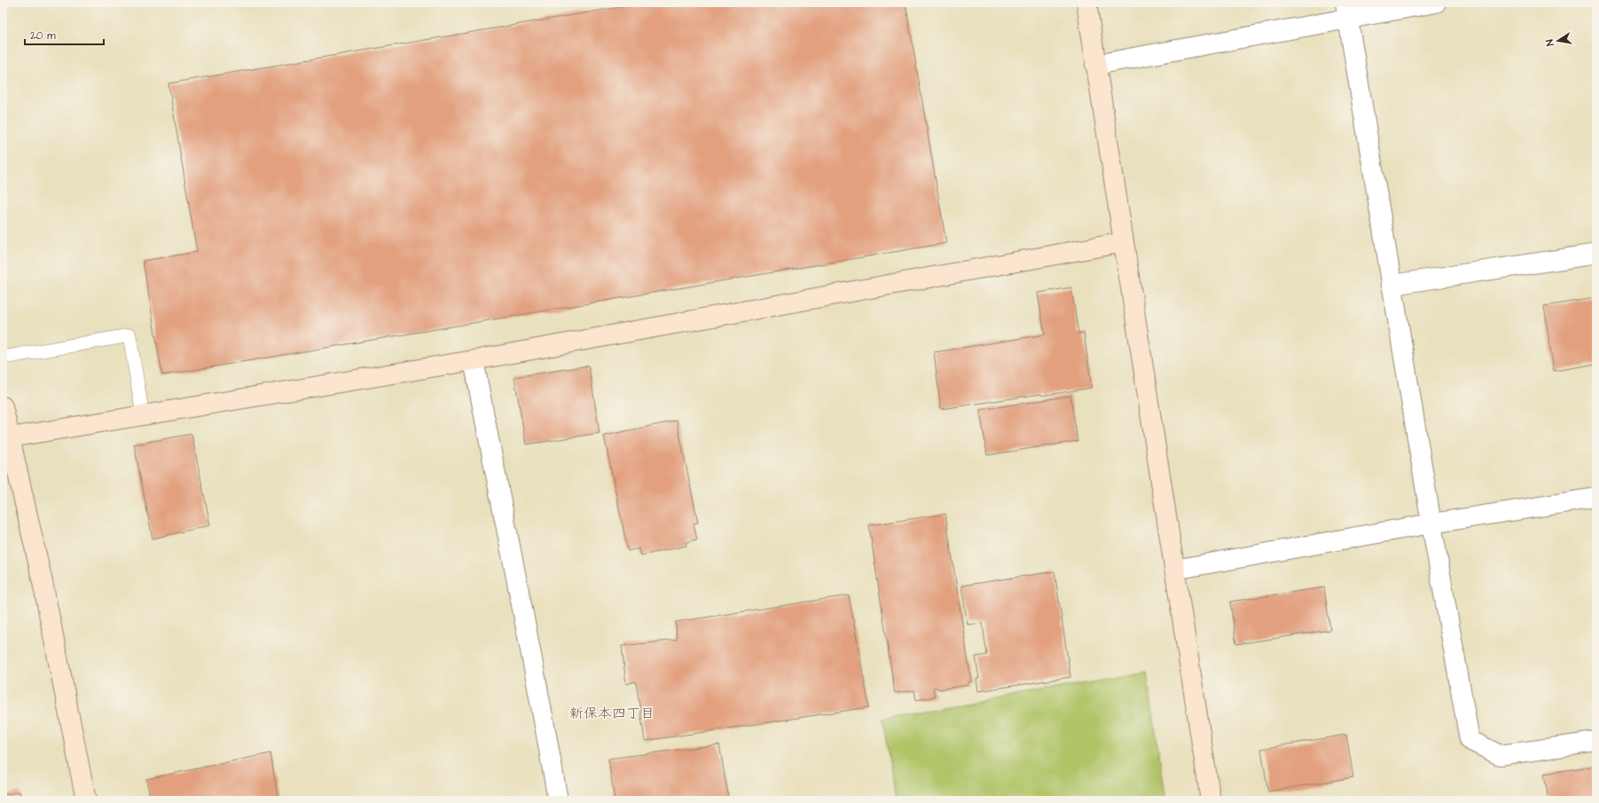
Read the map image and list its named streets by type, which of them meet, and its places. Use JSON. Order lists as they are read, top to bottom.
{
  "districts": ["新保本四丁目"],
  "scale_bar": "20 m",
  "north": "left"
}
